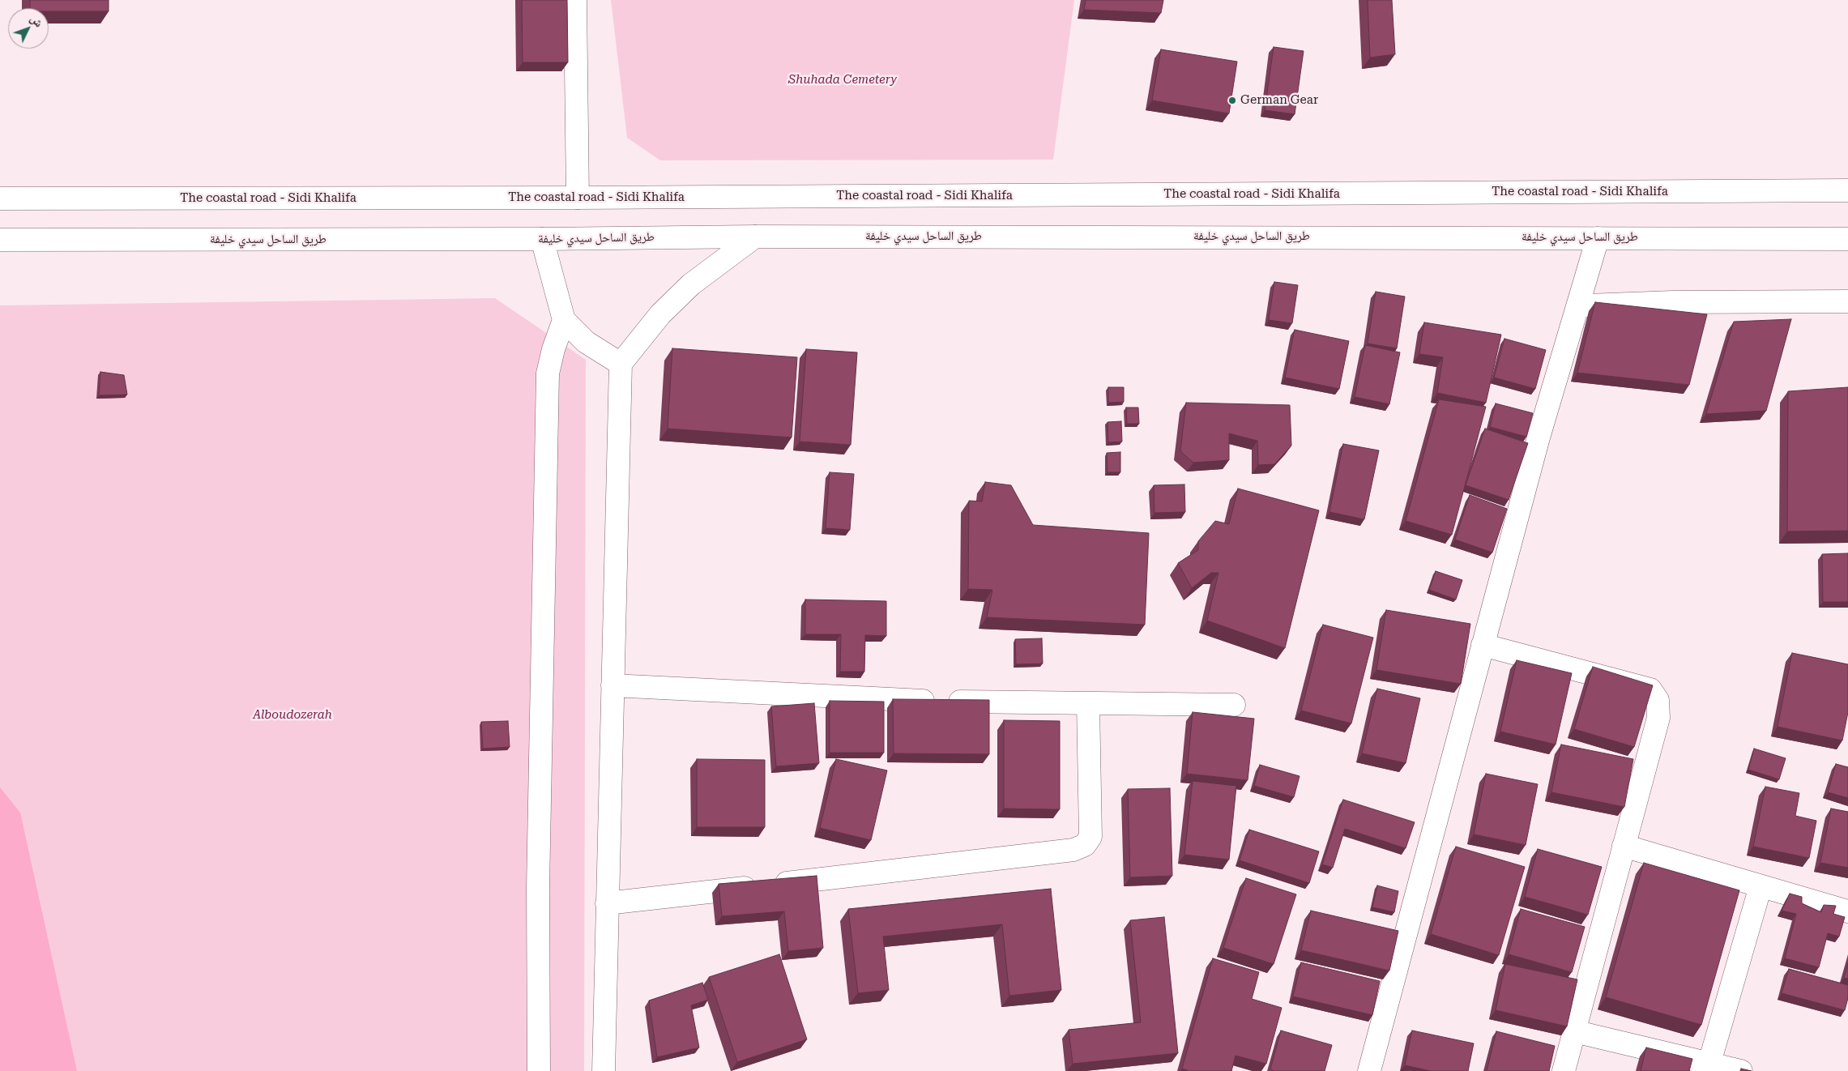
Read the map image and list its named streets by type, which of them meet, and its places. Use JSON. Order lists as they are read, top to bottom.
{
  "streets": {
    "main road": ["The coastal road - Sidi Khalifa", "طريق الساحل سيدي خليفة"]
  },
  "parks": ["Shuhada Cemetery", "Alboudozerah"],
  "places": ["German Gear"],
  "north": "top right"
}
